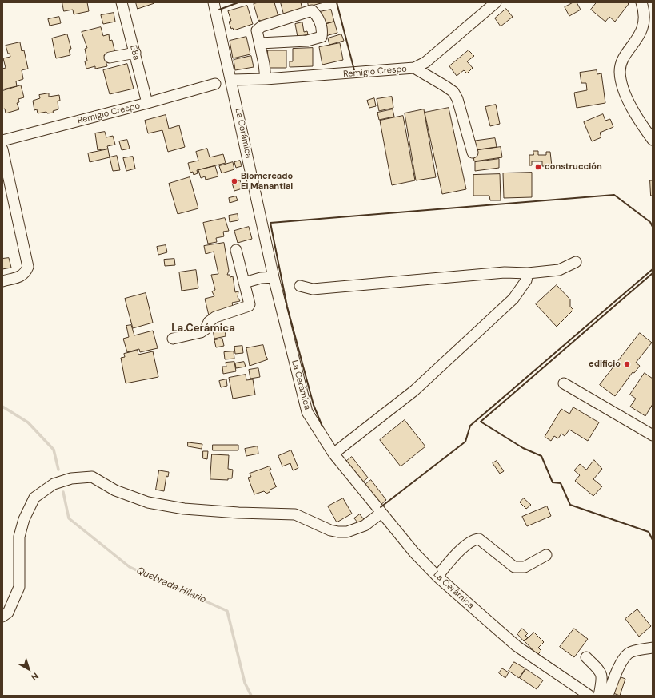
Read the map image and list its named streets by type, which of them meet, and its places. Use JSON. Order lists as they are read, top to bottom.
{
  "streets": {
    "street": ["E8a", "Remigio Crespo", "La Cerámica"]
  },
  "crossings": [
    ["E8a", "Remigio Crespo"],
    ["Remigio Crespo", "La Cerámica"]
  ],
  "districts": ["La Cerámica"],
  "water": ["Quebrada Hilario"],
  "places": ["construcción", "Biomercado El Manantial", "edificio"],
  "north": "bottom right"
}
